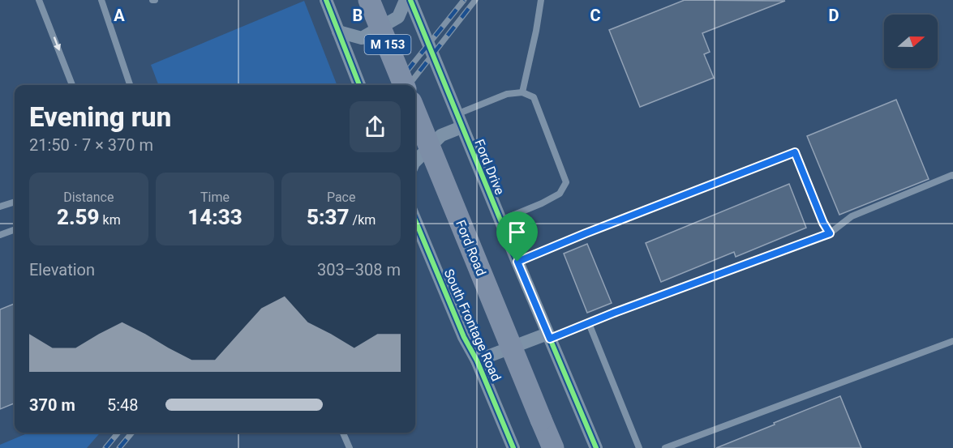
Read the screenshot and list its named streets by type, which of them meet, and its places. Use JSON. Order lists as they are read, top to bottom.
{
  "streets": {
    "main road": ["M 153", "Ford Road"],
    "street": ["Ford Drive", "South Frontage Road"]
  },
  "north": "right",
  "page": {
    "heading": ["Evening run", "21:50 · 7 × 370 m"],
    "stats": [
      ["Distance", "2.59 km"],
      ["Time", "14:33"],
      ["Pace", "5:37 /km"]
    ],
    "chart": ["Elevation", "303–308 m"],
    "list": [
      {
        "name": "370 m",
        "note": "5:48"
      }
    ]
  },
  "grid": {
    "columns": [
      "A",
      "B",
      "C",
      "D"
    ]
  }
}
